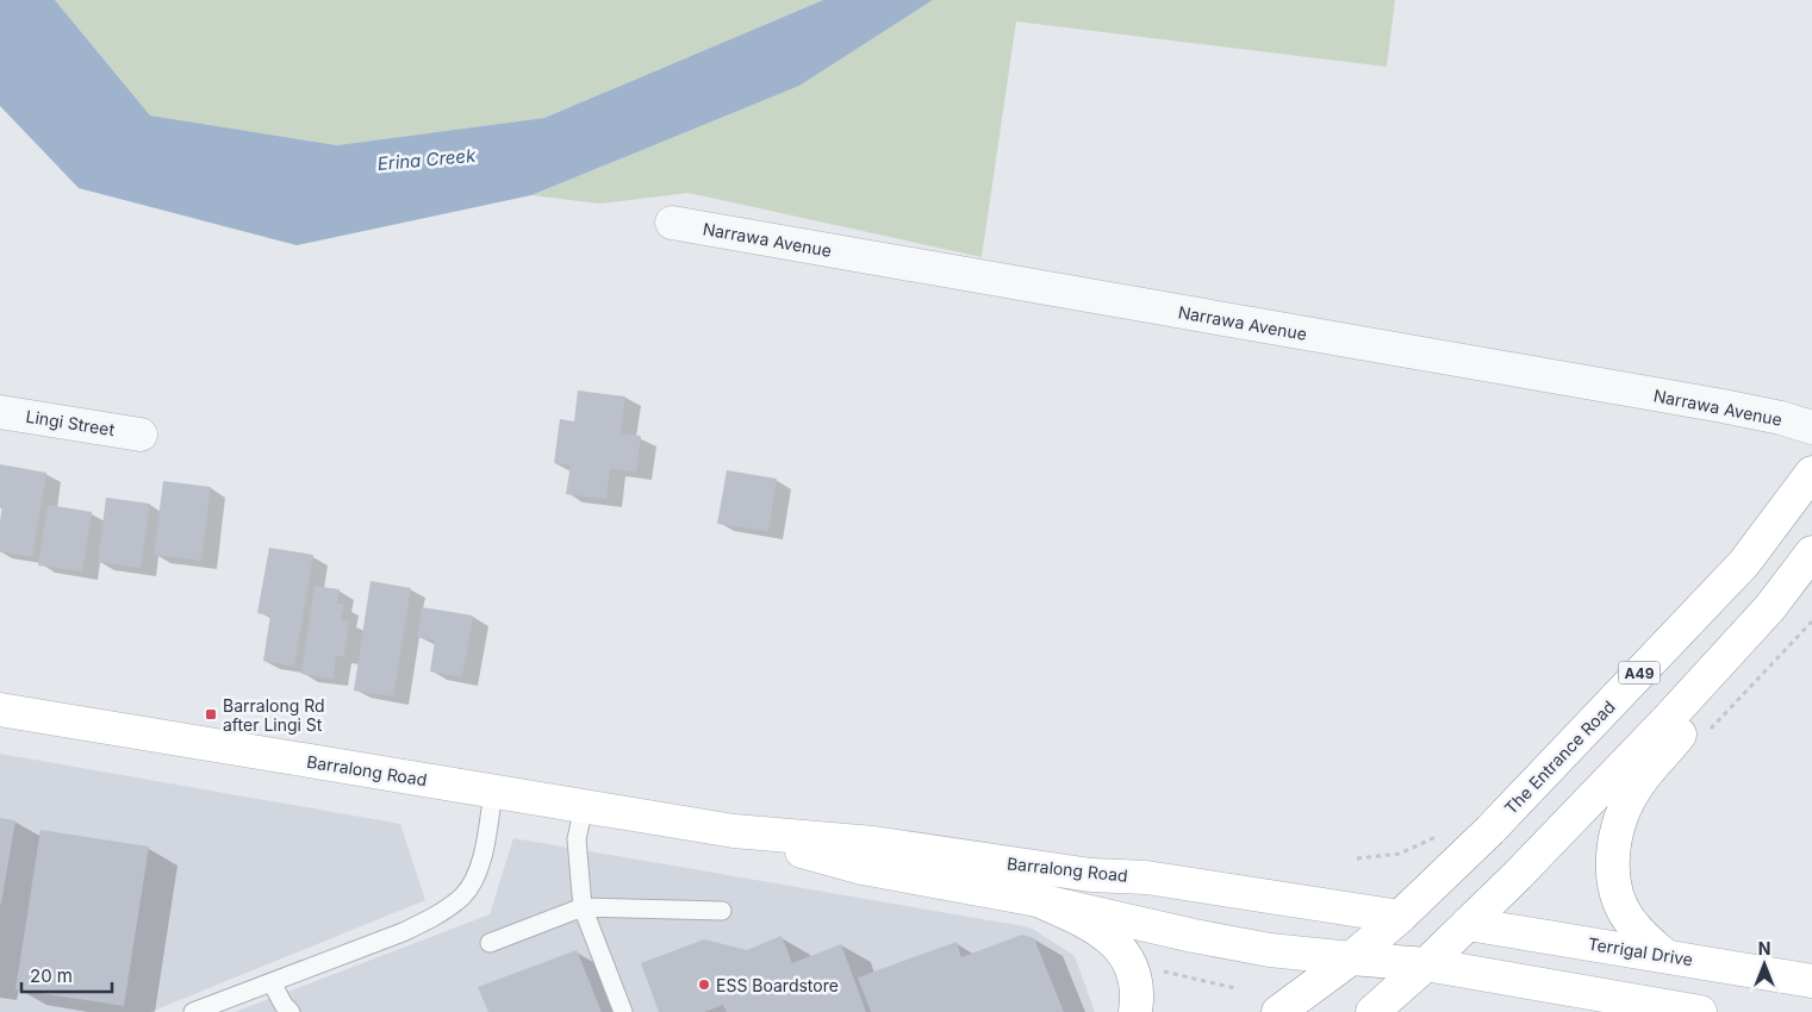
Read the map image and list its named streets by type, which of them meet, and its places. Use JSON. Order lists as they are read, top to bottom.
{
  "streets": {
    "main road": [
      "A49",
      "The Entrance Road",
      "Barralong Road",
      "Terrigal Drive"
    ],
    "street": ["Narrawa Avenue", "Lingi Street"]
  },
  "crossings": [
    ["The Entrance Road", "Barralong Road"],
    ["Barralong Road", "Terrigal Drive"]
  ],
  "water": ["Erina Creek"],
  "places": {
    "transit": ["Barralong Rd after Lingi St"],
    "other": ["ESS Boardstore"]
  },
  "scale_bar": "20 m",
  "north": "top"
}
